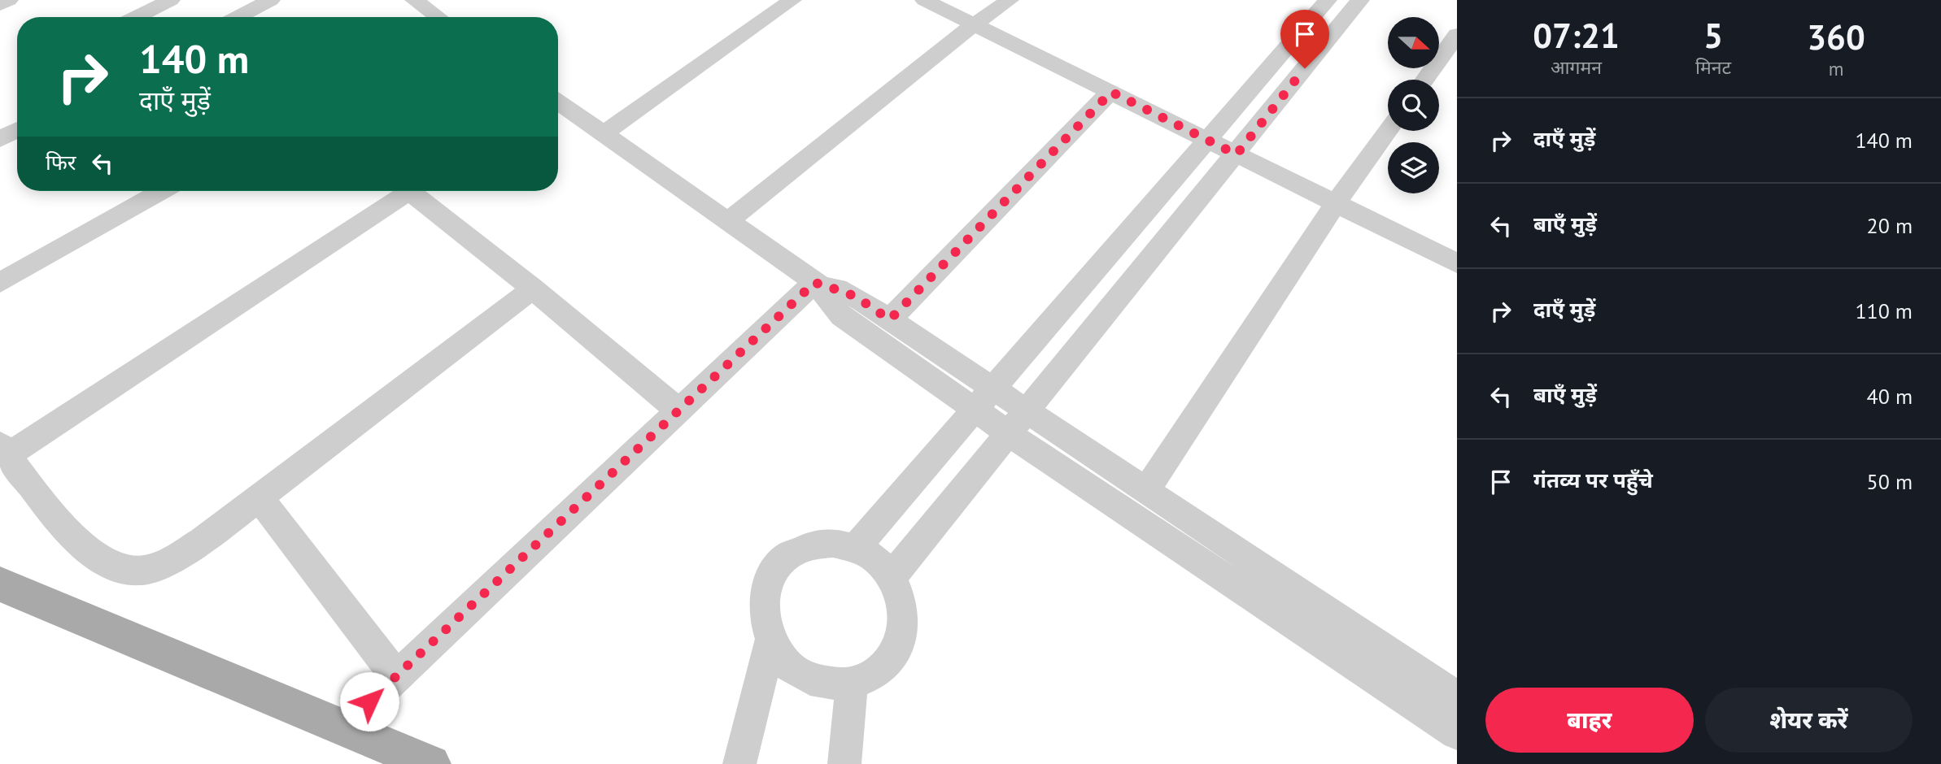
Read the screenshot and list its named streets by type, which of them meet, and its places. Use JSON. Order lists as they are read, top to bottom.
{
  "north": "right",
  "page": {
    "eta": [
      "07:21",
      "आगमन",
      "5",
      "मिनट",
      "360",
      "m"
    ],
    "turn": ["140 m", "दाएँ मुड़ें"],
    "list": [
      {
        "name": "दाएँ मुड़ें",
        "value": "140 m"
      },
      {
        "name": "बाएँ मुड़ें",
        "value": "20 m"
      },
      {
        "name": "दाएँ मुड़ें",
        "value": "110 m"
      },
      {
        "name": "बाएँ मुड़ें",
        "value": "40 m"
      },
      {
        "name": "गंतव्य पर पहुँचे",
        "value": "50 m"
      }
    ],
    "then": "फिर",
    "buttons": ["बाहर", "शेयर करें"]
  }
}
